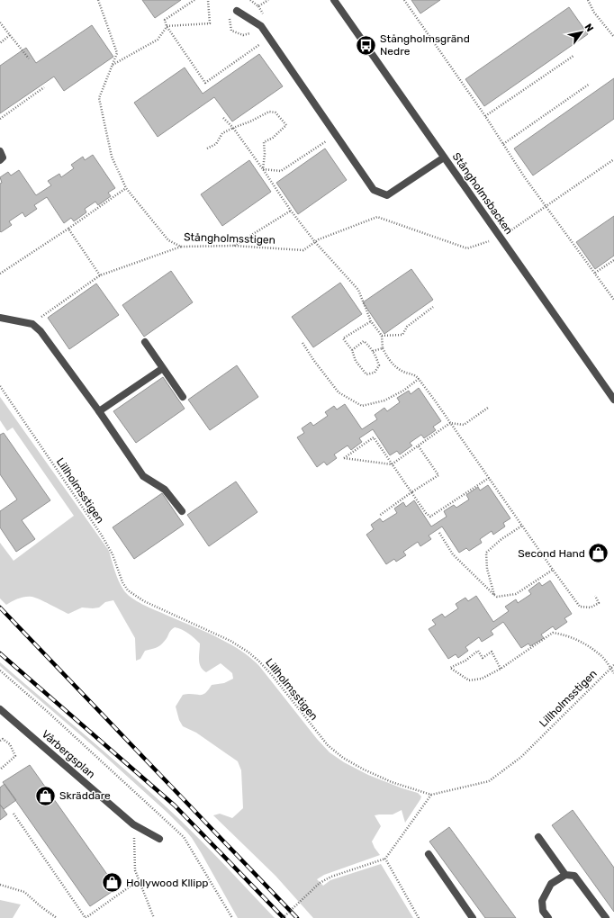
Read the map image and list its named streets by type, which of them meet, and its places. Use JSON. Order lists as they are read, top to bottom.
{
  "streets": {
    "street": ["Stångholmsbacken", "Vårbergsplan"],
    "path": ["Stångholmsstigen", "Lillholmsstigen"]
  },
  "crossings": [
    ["Stångholmsbacken", "Stångholmsstigen"]
  ],
  "places": {
    "bus stop": ["Stångholmsgränd Nedre"],
    "shop": ["Second Hand", "Skräddare", "Hollywood Kllipp"]
  },
  "north": "top right"
}
